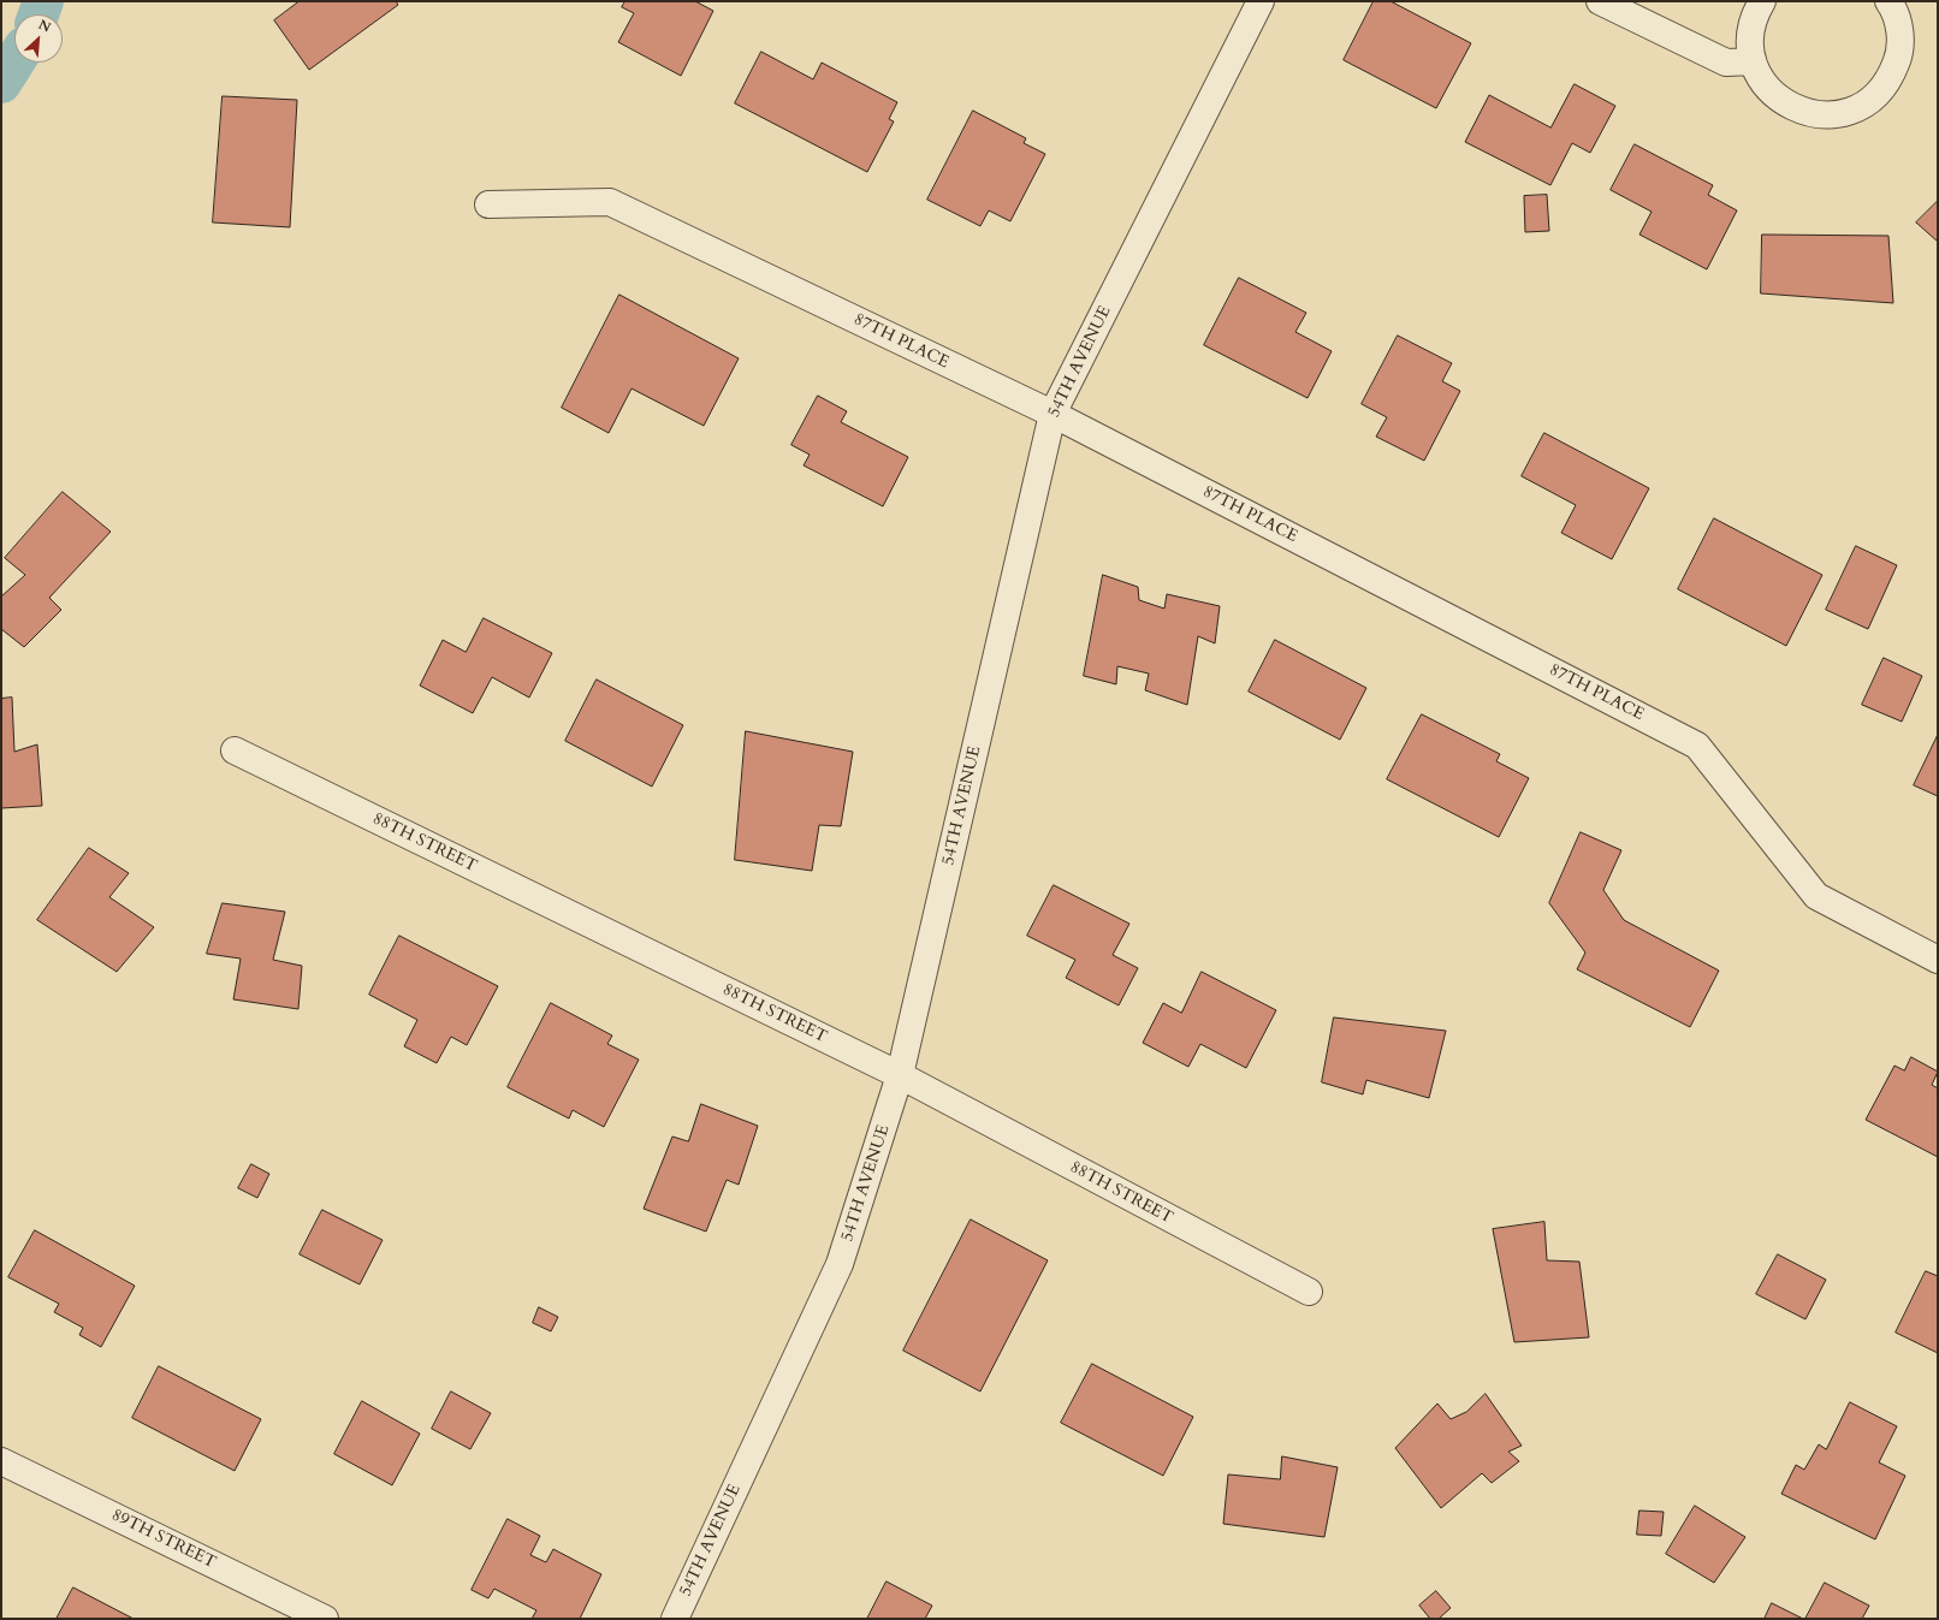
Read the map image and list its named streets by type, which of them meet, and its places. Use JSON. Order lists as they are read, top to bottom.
{
  "streets": {
    "street": [
      "87TH PLACE",
      "54TH AVENUE",
      "88TH STREET",
      "89TH STREET"
    ]
  },
  "crossings": [
    ["87TH PLACE", "54TH AVENUE"],
    ["54TH AVENUE", "88TH STREET"]
  ],
  "north": "top right"
}
